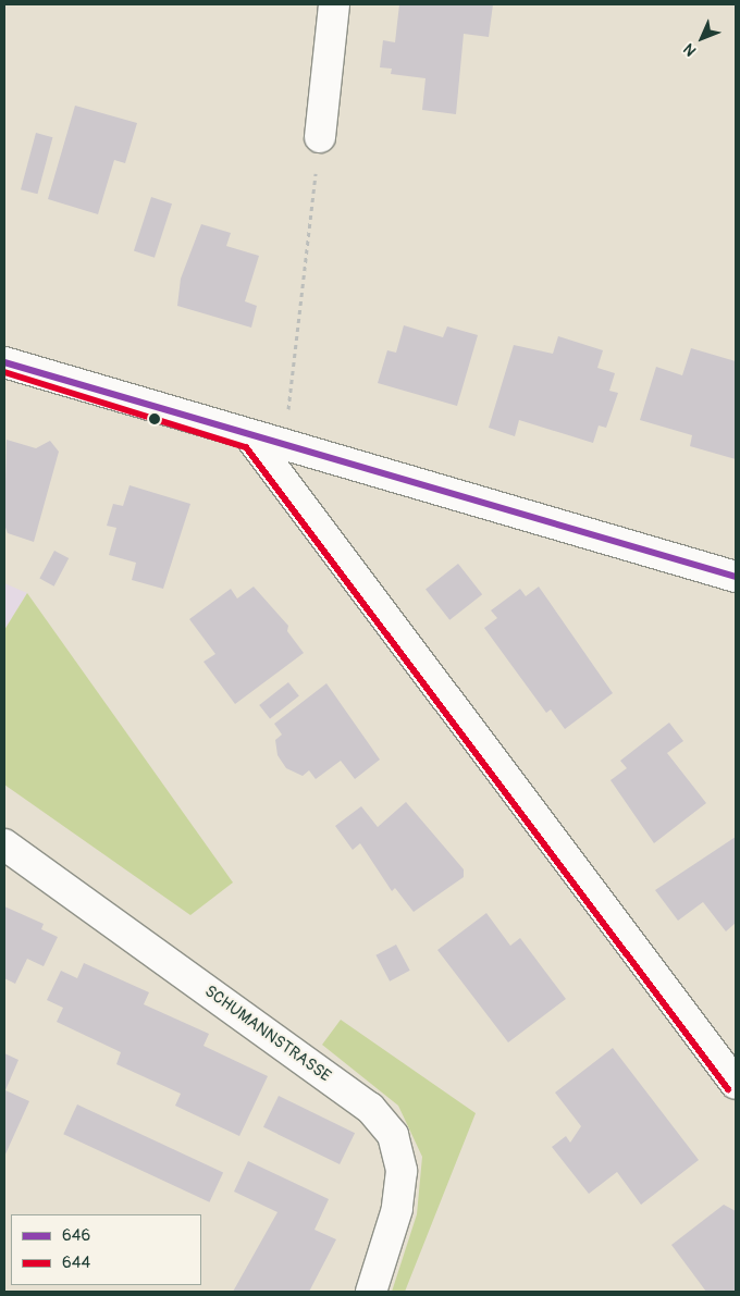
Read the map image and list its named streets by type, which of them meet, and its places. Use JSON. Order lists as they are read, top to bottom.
{
  "streets": {
    "street": ["SCHUMANNSTRASSE"]
  },
  "lines": ["transit line 646", "transit line 644"],
  "legend": ["646", "644"],
  "north": "bottom left"
}
